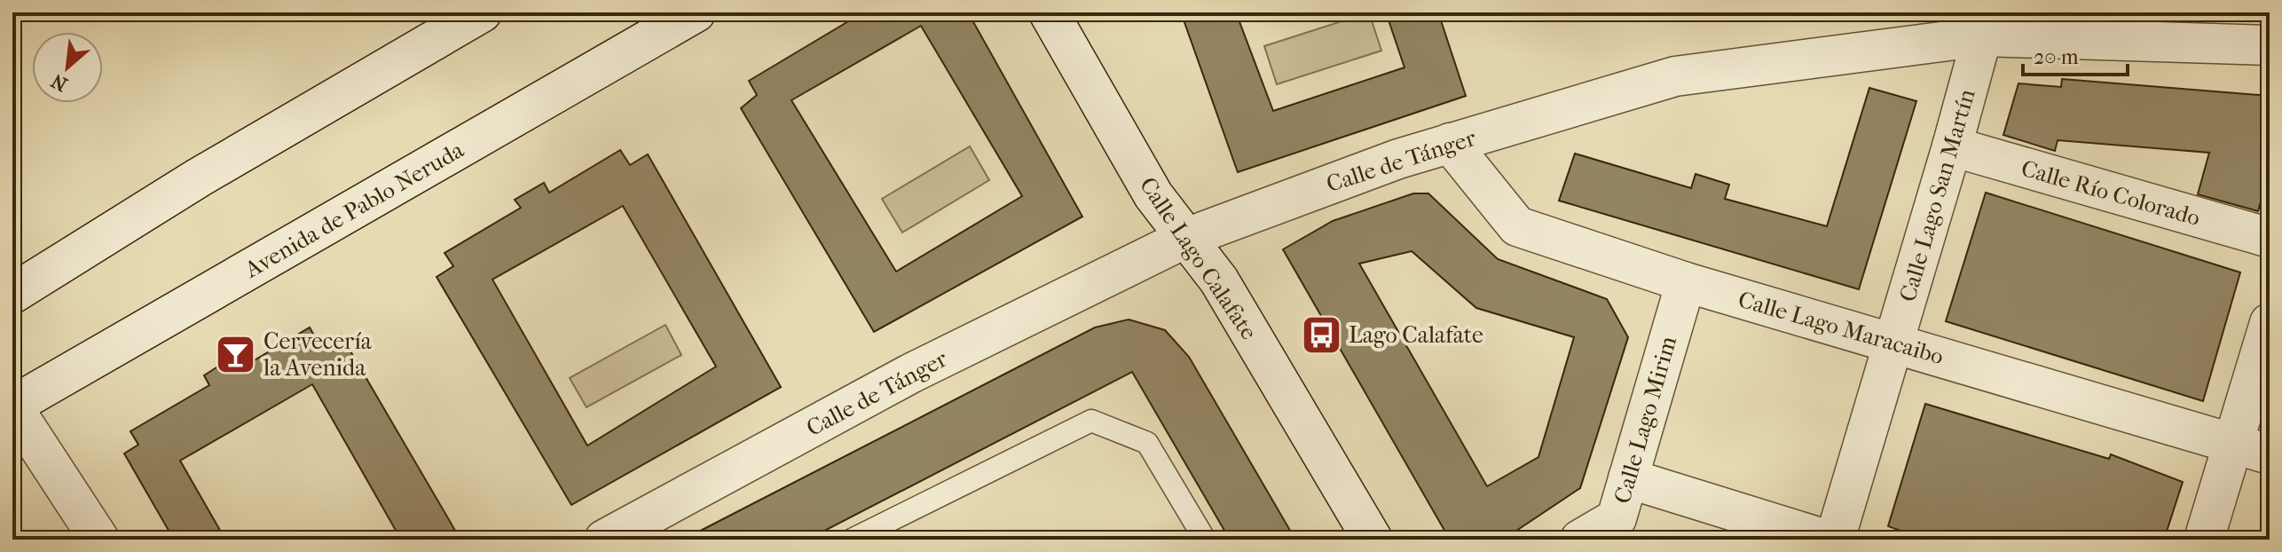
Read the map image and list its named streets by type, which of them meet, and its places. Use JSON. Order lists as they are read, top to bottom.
{
  "streets": {
    "street": [
      "Calle de Tánger",
      "Calle Río Colorado",
      "Calle Lago San Martín",
      "Avenida de Pablo Neruda",
      "Calle Lago Calafate",
      "Calle Lago Maracaibo",
      "Calle Lago Mirim"
    ]
  },
  "crossings": [
    ["Calle de Tánger", "Calle Lago San Martín"],
    ["Calle de Tánger", "Calle Lago Calafate"],
    ["Calle de Tánger", "Calle Lago Maracaibo"],
    ["Calle Río Colorado", "Calle Lago San Martín"],
    ["Calle Lago San Martín", "Calle Lago Maracaibo"],
    ["Calle Lago Maracaibo", "Calle Lago Mirim"]
  ],
  "places": {
    "bus stop": ["Lago Calafate"],
    "bar": ["Cervecería la Avenida"]
  },
  "scale_bar": "20 m",
  "north": "bottom left"
}
